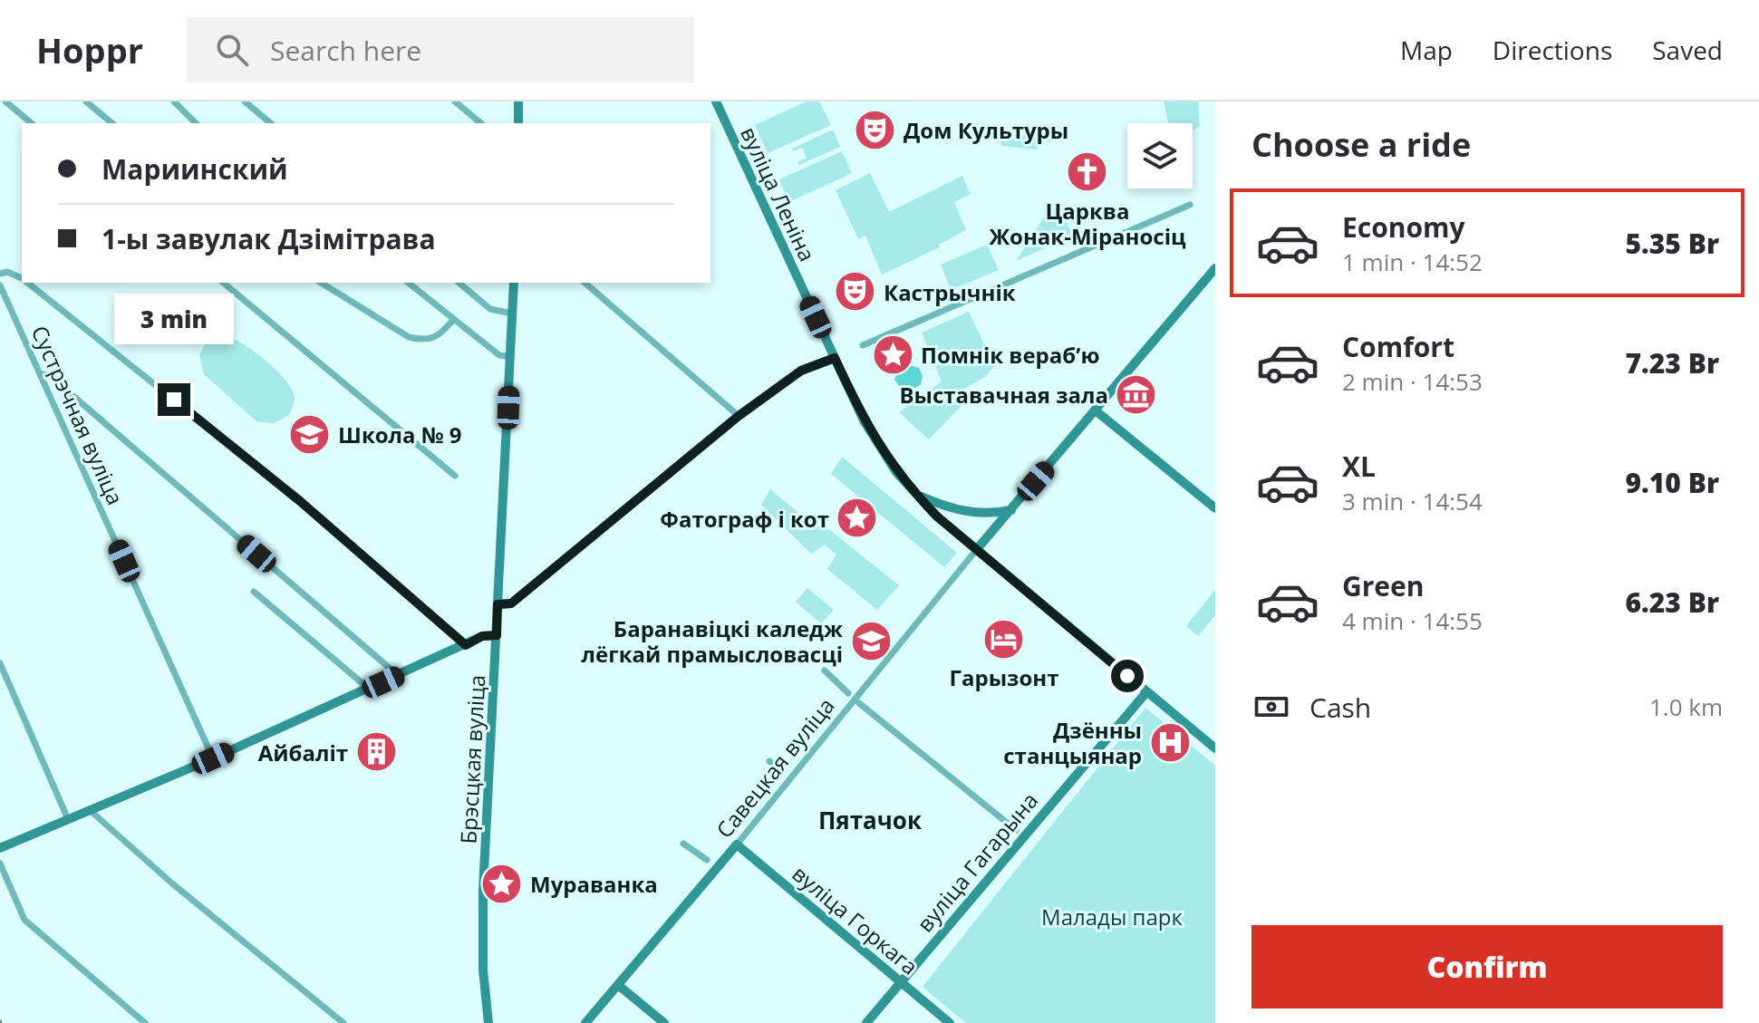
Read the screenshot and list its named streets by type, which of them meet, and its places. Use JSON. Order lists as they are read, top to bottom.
{
  "streets": {
    "main road": [
      "вуліца Леніна",
      "Брэсцкая вуліца",
      "Савецкая вуліца",
      "вуліца Гагарына",
      "вуліца Горкага"
    ],
    "street": ["Сустрэчная вуліца"]
  },
  "crossings": [
    ["вуліца Леніна", "Савецкая вуліца"],
    ["вуліца Леніна", "вуліца Гагарына"],
    ["Савецкая вуліца", "вуліца Горкага"],
    ["вуліца Гагарына", "вуліца Горкага"]
  ],
  "districts": ["Пятачок"],
  "parks": ["Малады парк"],
  "places": {
    "theatre": ["Дом Культуры", "Кастрычнік"],
    "church": ["Царква Жонак-Міраносіц"],
    "place": ["Помнік верабʼю", "Фатограф і кот", "Мураванка"],
    "museum": ["Выставачная зала"],
    "school or university": ["Школа № 9", "Баранавіцкі каледж лёгкай прамысловасці"],
    "hotel": ["Гарызонт"],
    "hospital": ["Дзённы станцыянар"],
    "building": ["Айбаліт"]
  },
  "page": {
    "header": "Hoppr",
    "search": "Search here",
    "nav": ["Map", "Directions", "Saved"],
    "heading": "Choose a ride",
    "banner": ["Мариинский", "1-ы завулак Дзімітрава"],
    "list": [
      {
        "name": "Economy",
        "note": "1 min · 14:52",
        "value": "5.35 Br"
      },
      {
        "name": "Comfort",
        "note": "2 min · 14:53",
        "value": "7.23 Br"
      },
      {
        "name": "XL",
        "note": "3 min · 14:54",
        "value": "9.10 Br"
      },
      {
        "name": "Green",
        "note": "4 min · 14:55",
        "value": "6.23 Br"
      }
    ],
    "bubble": "3 min",
    "pay": ["Cash", "1.0 km"],
    "buttons": "Confirm"
  }
}
